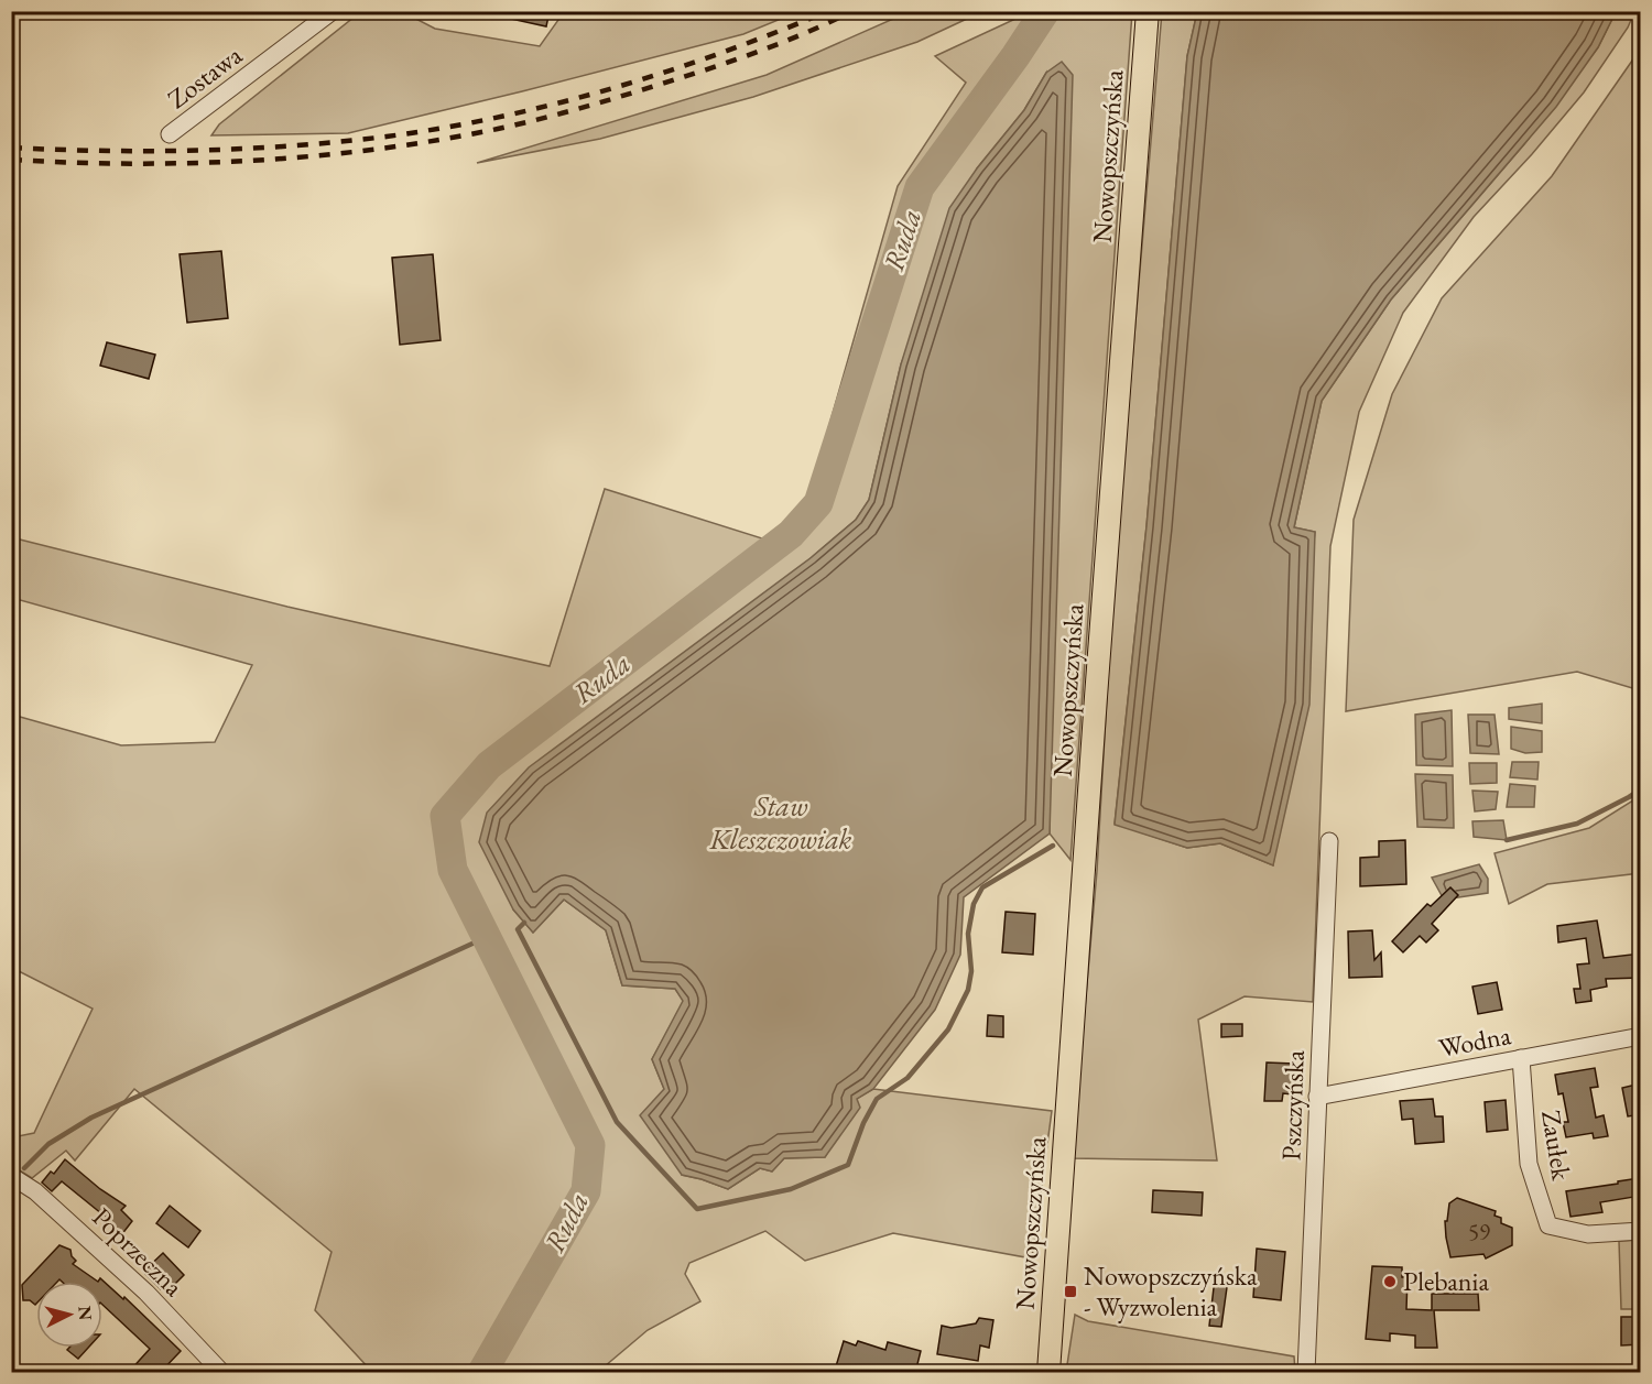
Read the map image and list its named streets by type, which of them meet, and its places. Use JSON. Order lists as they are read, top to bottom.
{
  "streets": {
    "main road": ["Nowopszczyńska"],
    "street": [
      "Zostawa",
      "Wodna",
      "Pszczyńska",
      "Zaułek",
      "Poprzeczna"
    ]
  },
  "crossings": [
    ["Wodna", "Pszczyńska"],
    ["Wodna", "Zaułek"]
  ],
  "water": ["Ruda", "Staw Kleszczowiak"],
  "places": {
    "other": ["Plebania"],
    "transit": ["Nowopszczyńska - Wyzwolenia"]
  },
  "house_numbers": ["59"],
  "north": "right"
}
